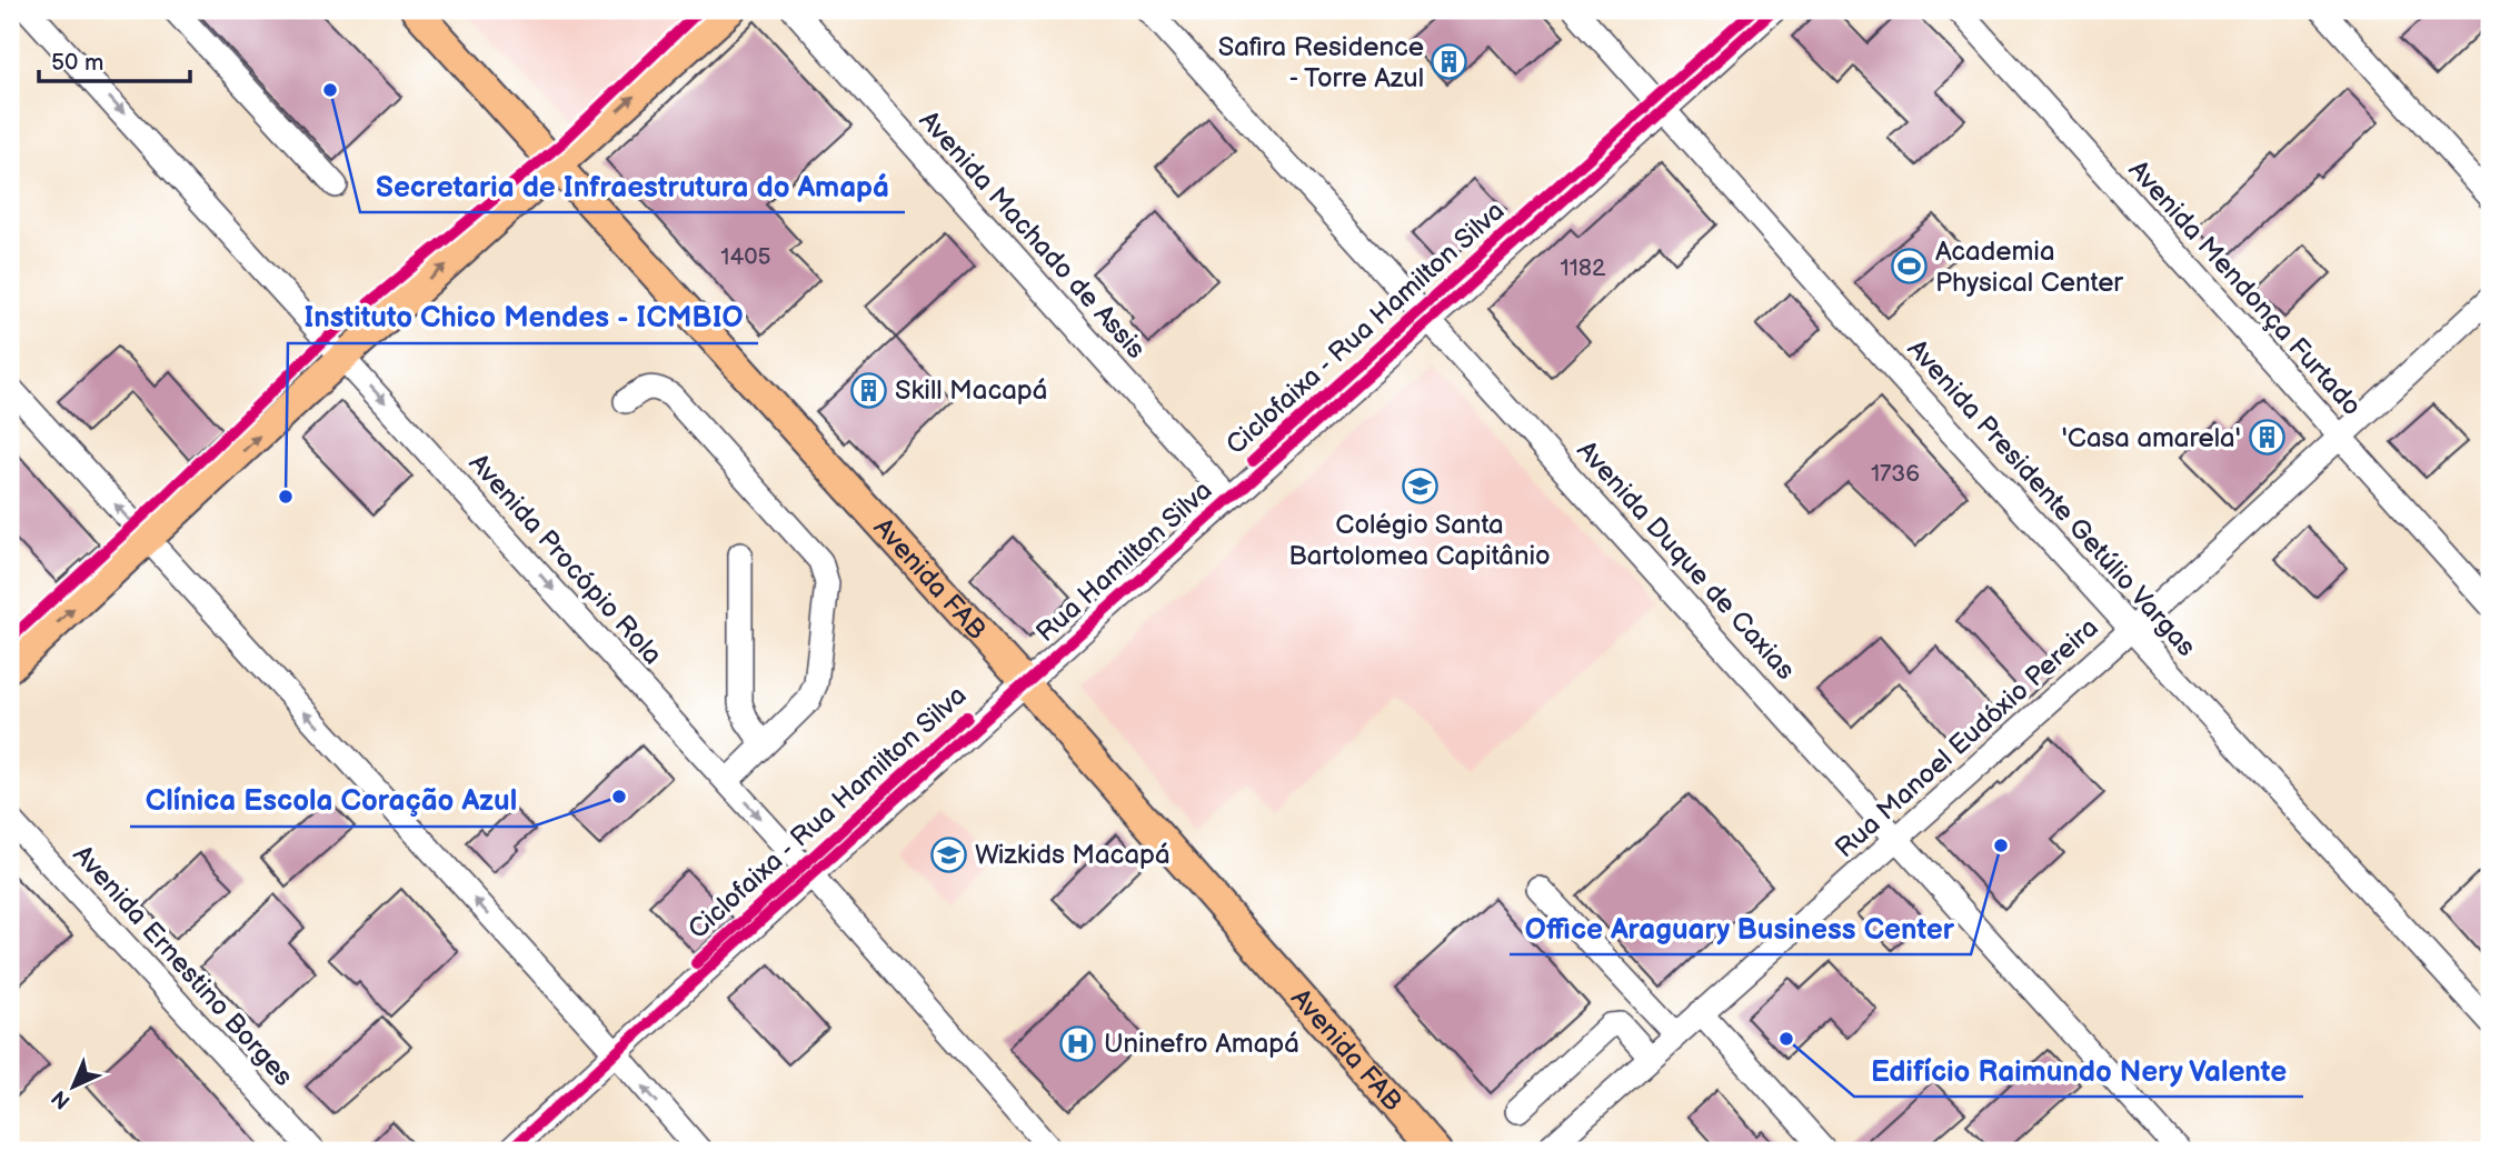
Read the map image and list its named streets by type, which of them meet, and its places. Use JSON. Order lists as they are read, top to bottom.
{
  "streets": {
    "main road": ["Avenida FAB"],
    "street": [
      "Avenida Machado de Assis",
      "Avenida Mendonça Furtado",
      "Avenida Presidente Getúlio Vargas",
      "Avenida Procópio Rola",
      "Avenida Duque de Caxias",
      "Rua Hamilton Silva",
      "Rua Manoel Eudóxio Pereira",
      "Avenida Ernestino Borges"
    ],
    "cycle path": ["Ciclofaixa - Rua Hamilton Silva"]
  },
  "crossings": [
    ["Avenida Machado de Assis", "Rua Hamilton Silva"],
    ["Avenida Mendonça Furtado", "Rua Manoel Eudóxio Pereira"],
    ["Avenida Presidente Getúlio Vargas", "Rua Hamilton Silva"],
    ["Avenida Presidente Getúlio Vargas", "Rua Manoel Eudóxio Pereira"],
    ["Avenida Procópio Rola", "Rua Hamilton Silva"],
    ["Avenida Duque de Caxias", "Rua Hamilton Silva"],
    ["Avenida Duque de Caxias", "Rua Manoel Eudóxio Pereira"],
    ["Rua Hamilton Silva", "Avenida FAB"]
  ],
  "one_way": ["Avenida Procópio Rola"],
  "places": {
    "building": ["Safira Residence - Torre Azul", "Skill Macapá", "'Casa amarela'"],
    "other": [
      "Secretaria de Infraestrutura do Amapá",
      "Instituto Chico Mendes - ICMBIO",
      "Clínica Escola Coração Azul",
      "Office Araguary Business Center",
      "Edifício Raimundo Nery Valente"
    ],
    "sports": ["Academia Physical Center"],
    "school or university": ["Colégio Santa Bartolomea Capitânio", "Wizkids Macapá"],
    "hospital": ["Uninefro Amapá"]
  },
  "house_numbers": ["1405", "1182", "1736"],
  "scale_bar": "50 m",
  "north": "bottom left"
}
